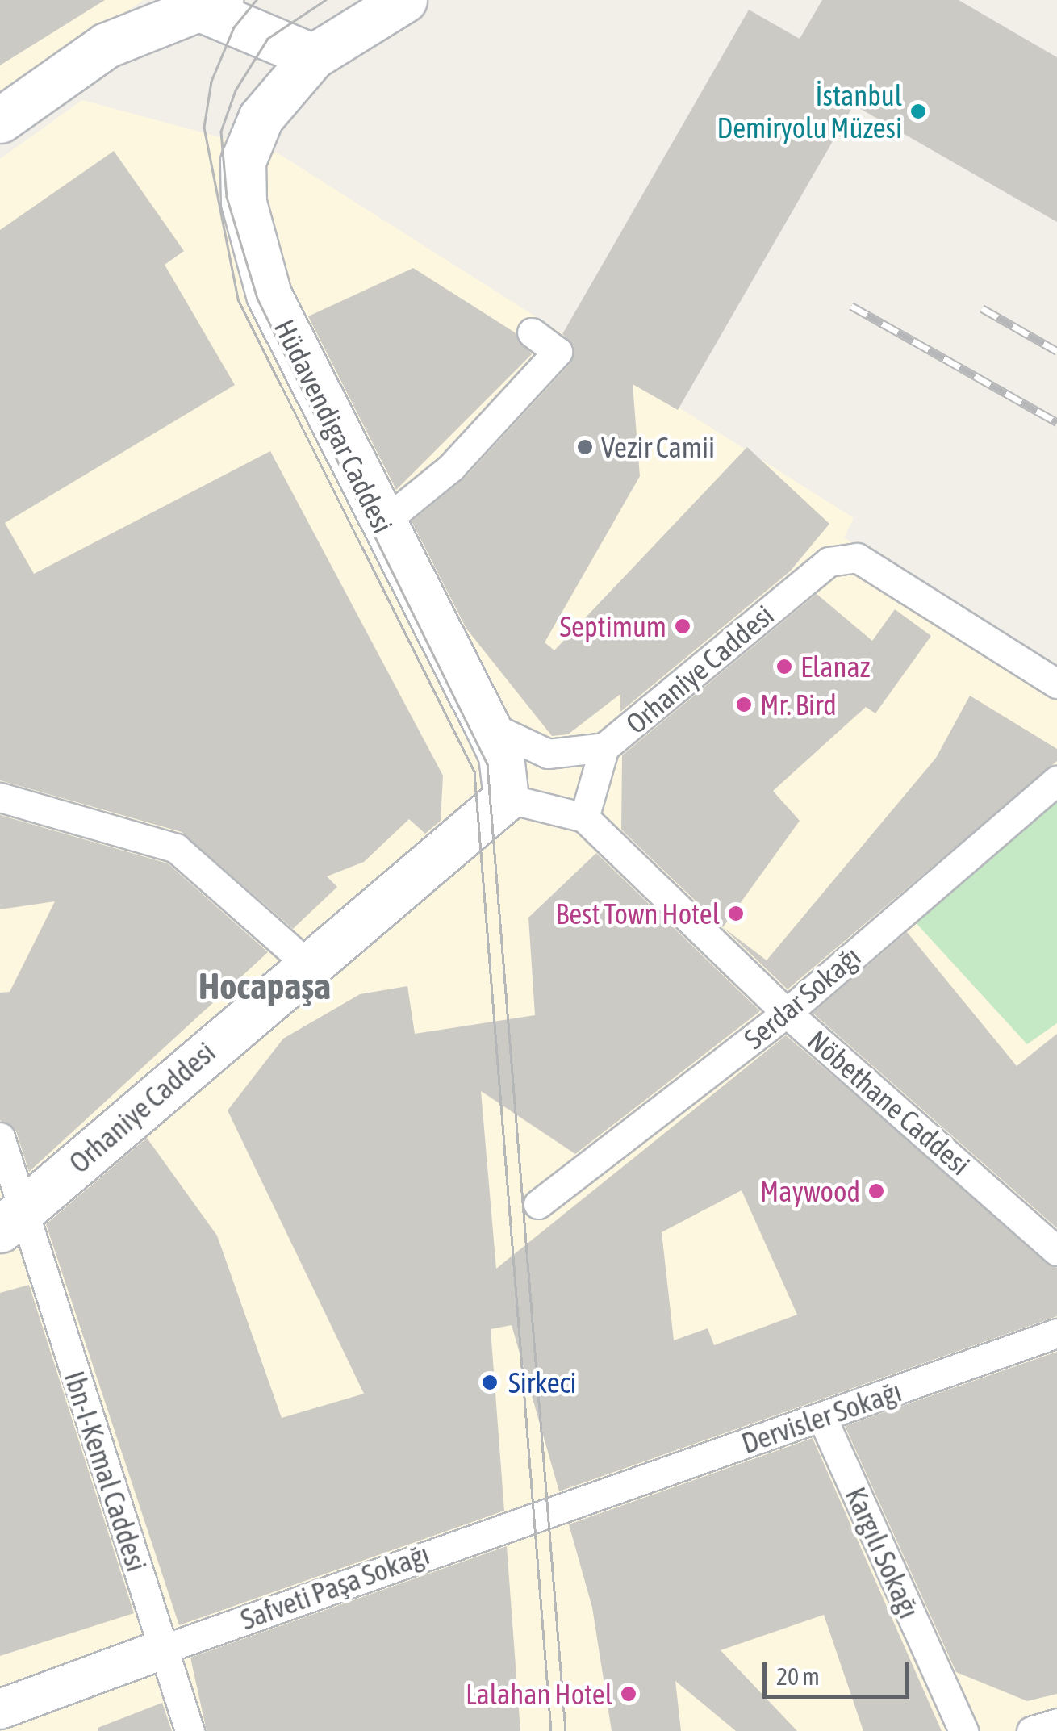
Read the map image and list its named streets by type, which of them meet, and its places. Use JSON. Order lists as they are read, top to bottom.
{
  "streets": {
    "street": [
      "Hüdavendigar Caddesi",
      "Orhaniye Caddesi",
      "Serdar Sokağı",
      "Nöbethane Caddesi",
      "Dervisler Sokağı",
      "Ibn-I-Kemal Caddesi",
      "Kargılı Sokağı",
      "Safveti Paşa Sokağı"
    ]
  },
  "crossings": [
    ["Hüdavendigar Caddesi", "Orhaniye Caddesi"],
    ["Orhaniye Caddesi", "Nöbethane Caddesi"],
    ["Orhaniye Caddesi", "Ibn-I-Kemal Caddesi"],
    ["Serdar Sokağı", "Nöbethane Caddesi"],
    ["Dervisler Sokağı", "Kargılı Sokağı"],
    ["Dervisler Sokağı", "Safveti Paşa Sokağı"],
    ["Ibn-I-Kemal Caddesi", "Safveti Paşa Sokağı"]
  ],
  "districts": ["Hocapaşa"],
  "places": [
    "İstanbul Demiryolu Müzesi",
    "Vezir Camii",
    "Septimum",
    "Elanaz",
    "Mr. Bird",
    "Best Town Hotel",
    "Maywood",
    "Sirkeci",
    "Lalahan Hotel"
  ],
  "scale_bar": "20 m"
}
